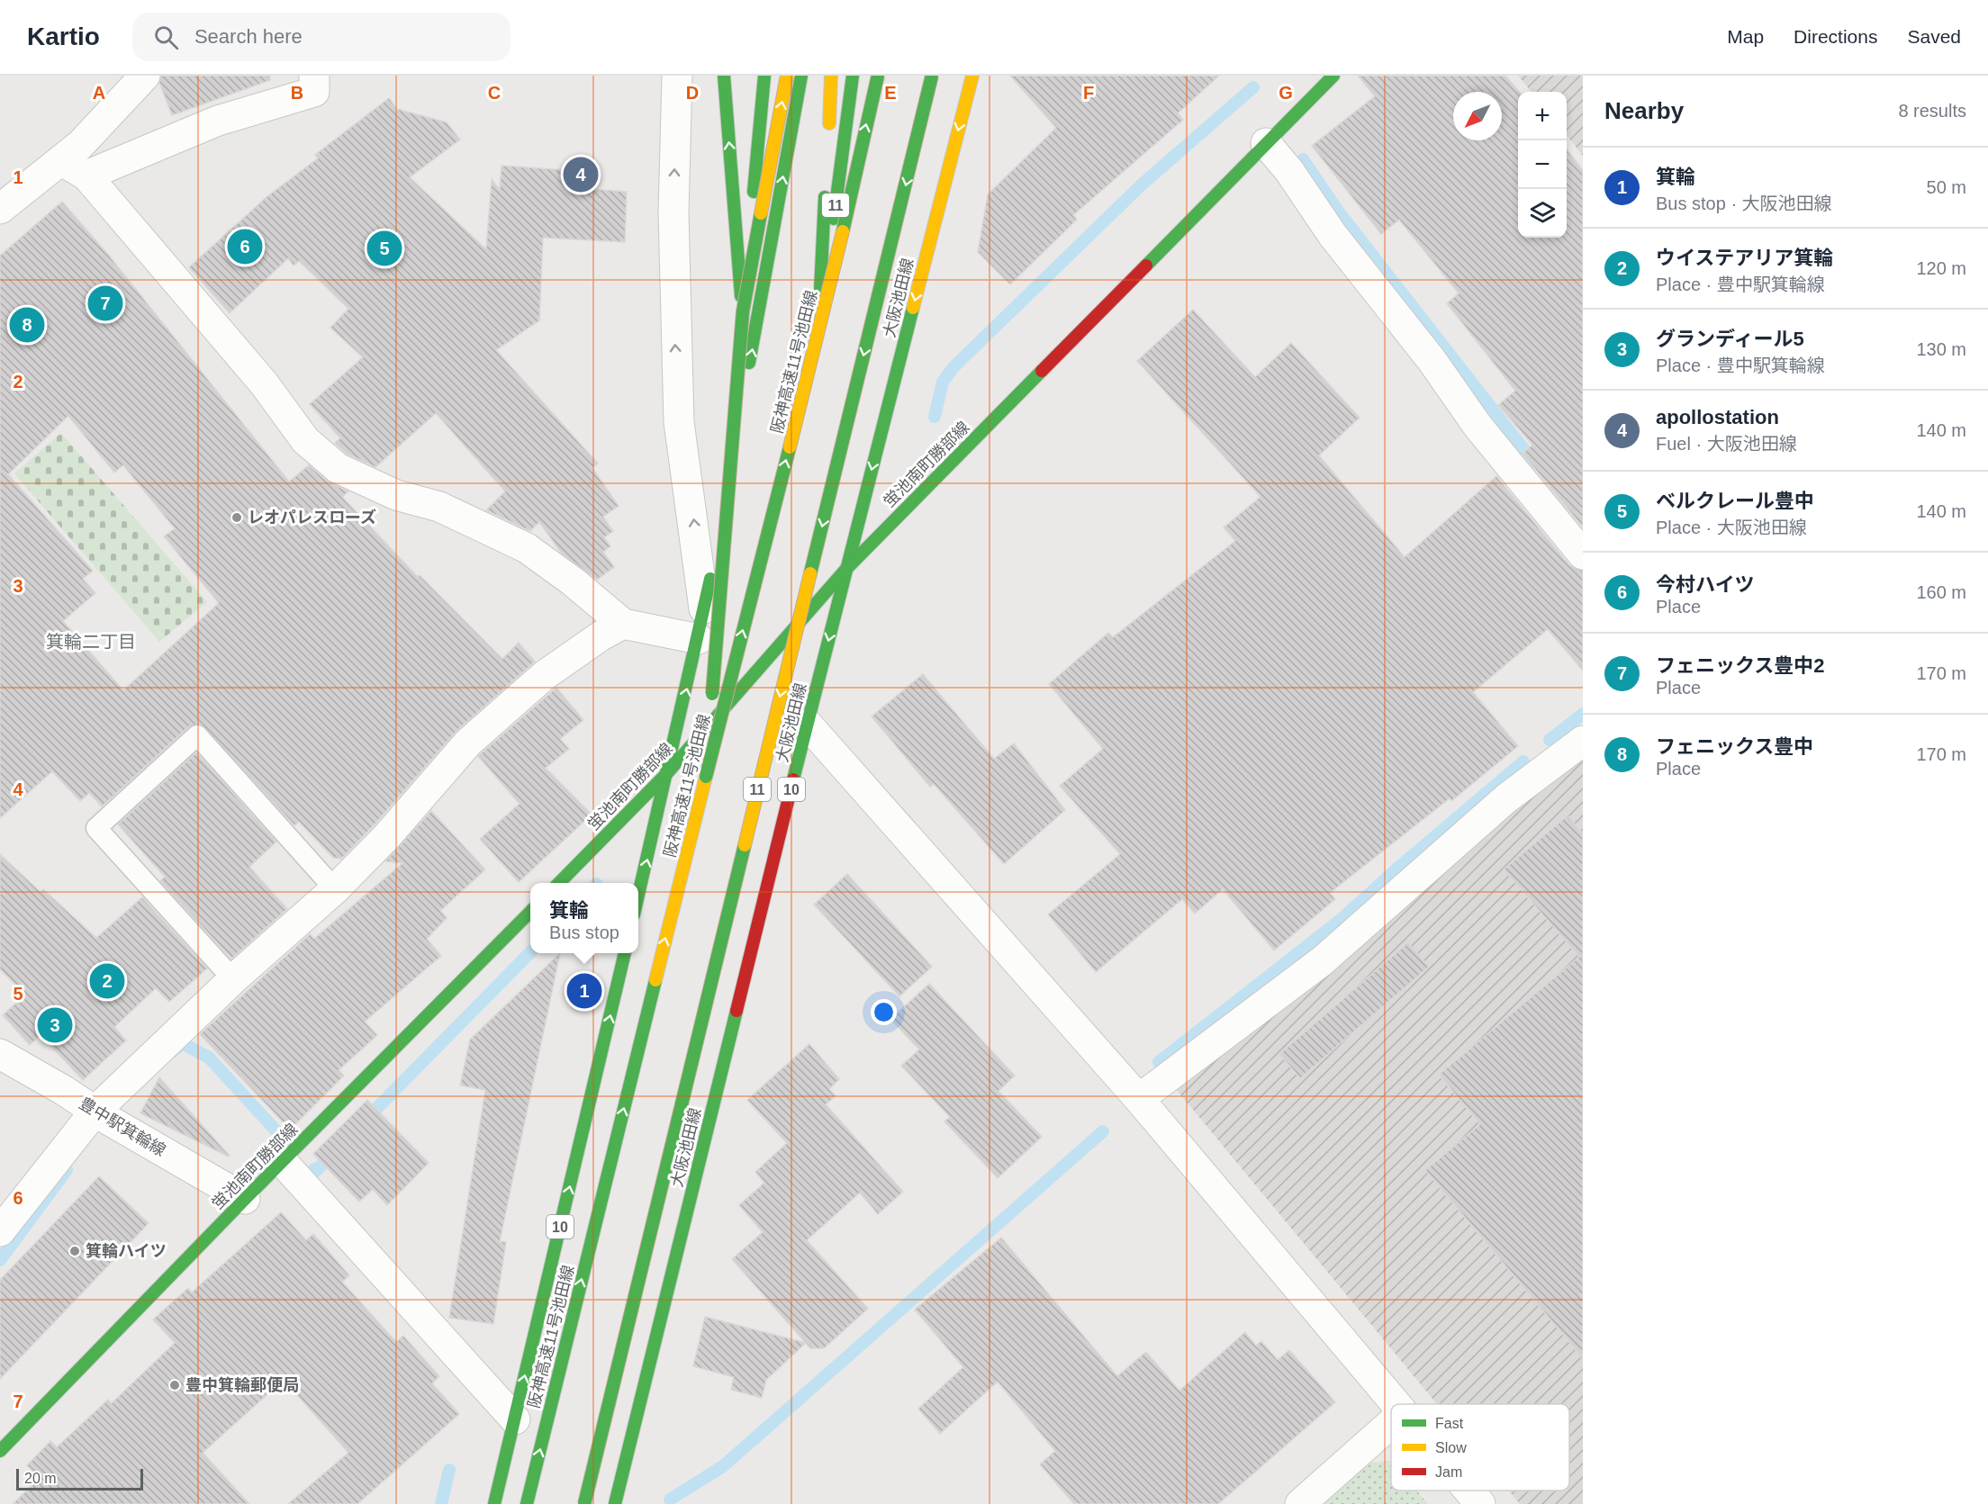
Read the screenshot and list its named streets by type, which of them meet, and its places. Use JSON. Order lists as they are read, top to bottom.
{
  "streets": {
    "main road": [
      "11",
      "大阪池田線",
      "阪神高速11号池田線",
      "蛍池南町勝部線",
      "10"
    ],
    "street": ["豊中駅箕輪線"]
  },
  "crossings": [
    ["11", "阪神高速11号池田線"],
    ["大阪池田線", "蛍池南町勝部線"],
    ["蛍池南町勝部線", "豊中駅箕輪線"]
  ],
  "districts": ["箕輪二丁目"],
  "places": ["レオパレスローズ", "箕輪ハイツ", "豊中箕輪郵便局"],
  "legend": ["Fast", "Slow", "Jam"],
  "scale_bar": "20 m",
  "north": "bottom left",
  "page": {
    "header": "Kartio",
    "search": "Search here",
    "nav": ["Map", "Directions", "Saved"],
    "heading": ["Nearby", "8 results"],
    "map_buttons": ["+", "−"],
    "list": [
      {
        "mark": "1",
        "name": "箕輪",
        "note": "Bus stop · 大阪池田線",
        "value": "50 m"
      },
      {
        "mark": "2",
        "name": "ウイステアリア箕輪",
        "note": "Place · 豊中駅箕輪線",
        "value": "120 m"
      },
      {
        "mark": "3",
        "name": "グランディール5",
        "note": "Place · 豊中駅箕輪線",
        "value": "130 m"
      },
      {
        "mark": "4",
        "name": "apollostation",
        "note": "Fuel · 大阪池田線",
        "value": "140 m"
      },
      {
        "mark": "5",
        "name": "ベルクレール豊中",
        "note": "Place · 大阪池田線",
        "value": "140 m"
      },
      {
        "mark": "6",
        "name": "今村ハイツ",
        "note": "Place",
        "value": "160 m"
      },
      {
        "mark": "7",
        "name": "フェニックス豊中2",
        "note": "Place",
        "value": "170 m"
      },
      {
        "mark": "8",
        "name": "フェニックス豊中",
        "note": "Place",
        "value": "170 m"
      }
    ],
    "pins": [
      "4",
      "6",
      "5",
      "7",
      "8",
      "2",
      "1",
      "3"
    ],
    "popup": ["箕輪", "Bus stop"],
    "scale": "20 m"
  },
  "grid": {
    "columns": [
      "A",
      "B",
      "C",
      "D",
      "E",
      "F",
      "G"
    ],
    "rows": [
      "1",
      "2",
      "3",
      "4",
      "5",
      "6",
      "7"
    ]
  }
}
